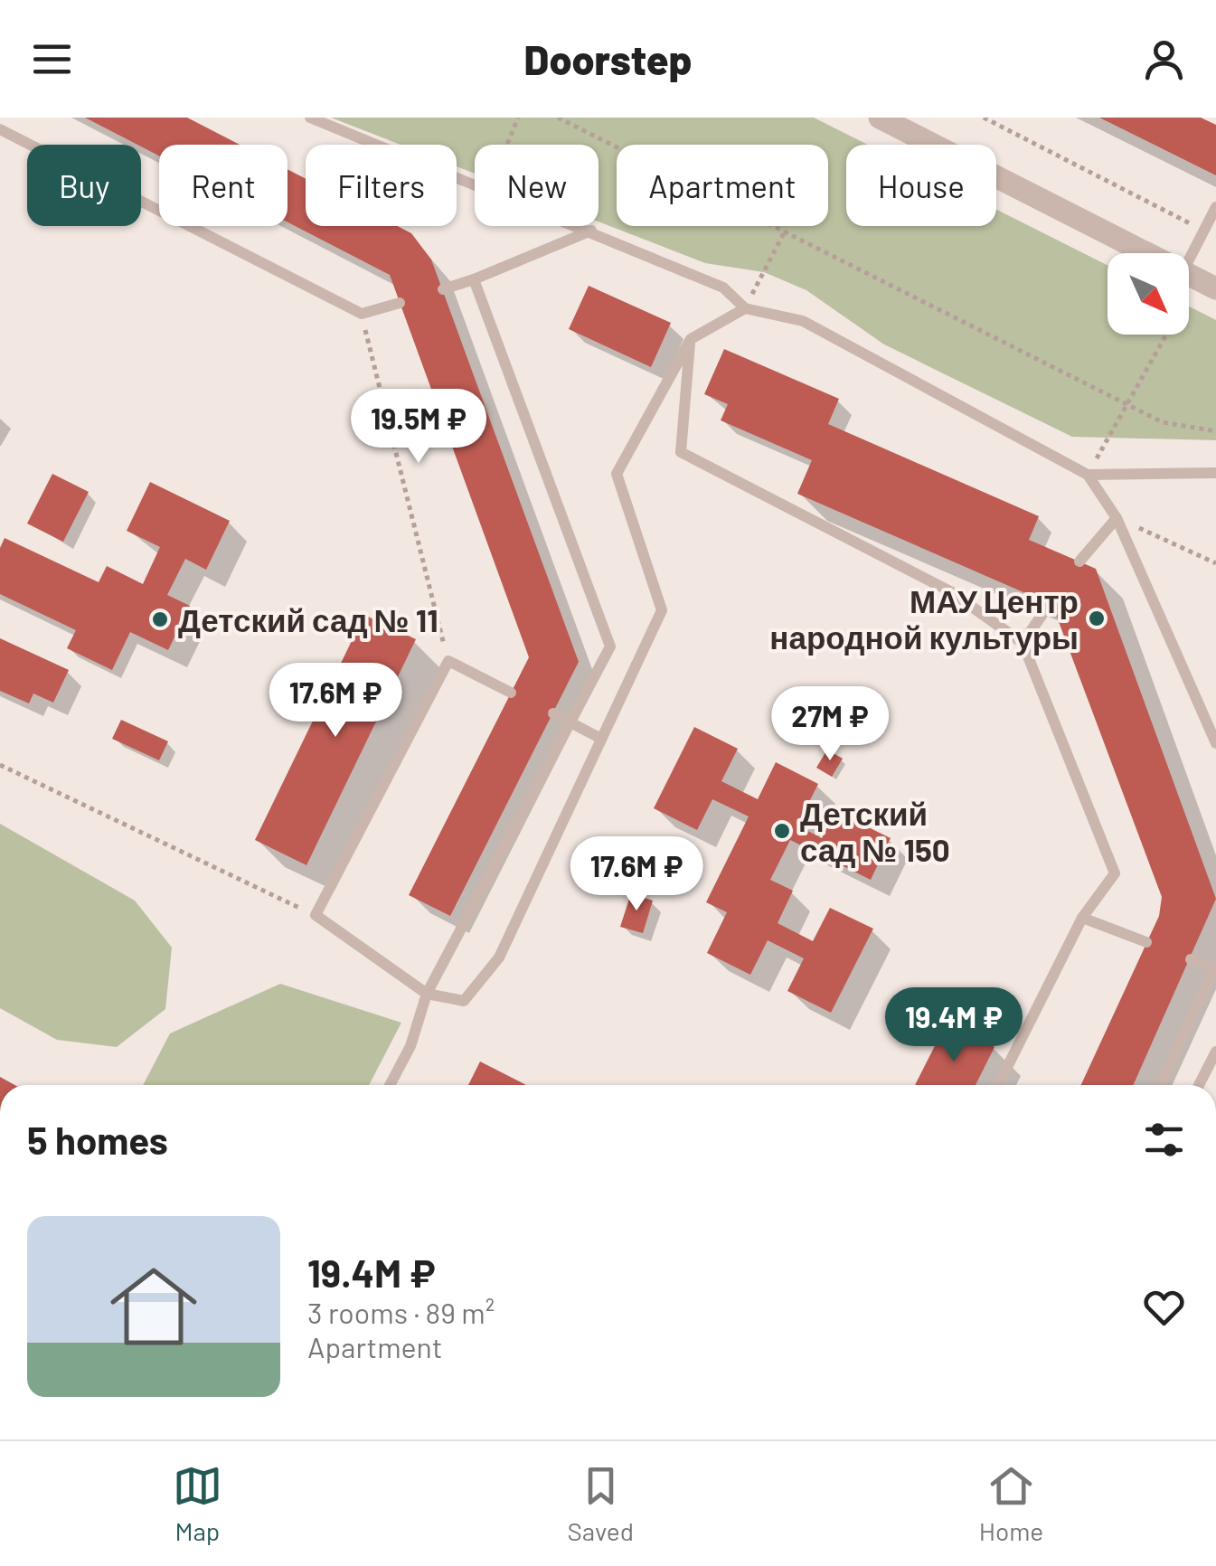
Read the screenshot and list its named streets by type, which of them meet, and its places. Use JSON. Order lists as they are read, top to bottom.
{
  "places": ["МАУ Центр народной культуры", "Детский сад № 11", "Детский сад № 150"],
  "north": "bottom right",
  "page": {
    "header": "Doorstep",
    "chip": [
      "Buy",
      "Rent",
      "Filters",
      "New",
      "Apartment",
      "House"
    ],
    "price": [
      "19.5M ₽",
      "17.6M ₽",
      "27M ₽",
      "17.6M ₽",
      "19.4M ₽"
    ],
    "heading": "5 homes",
    "list": [
      {
        "name": "19.4M ₽",
        "note": "3 rooms · 89 m² · Apartment"
      }
    ],
    "tabs": ["Map", "Saved", "Home"]
  }
}
